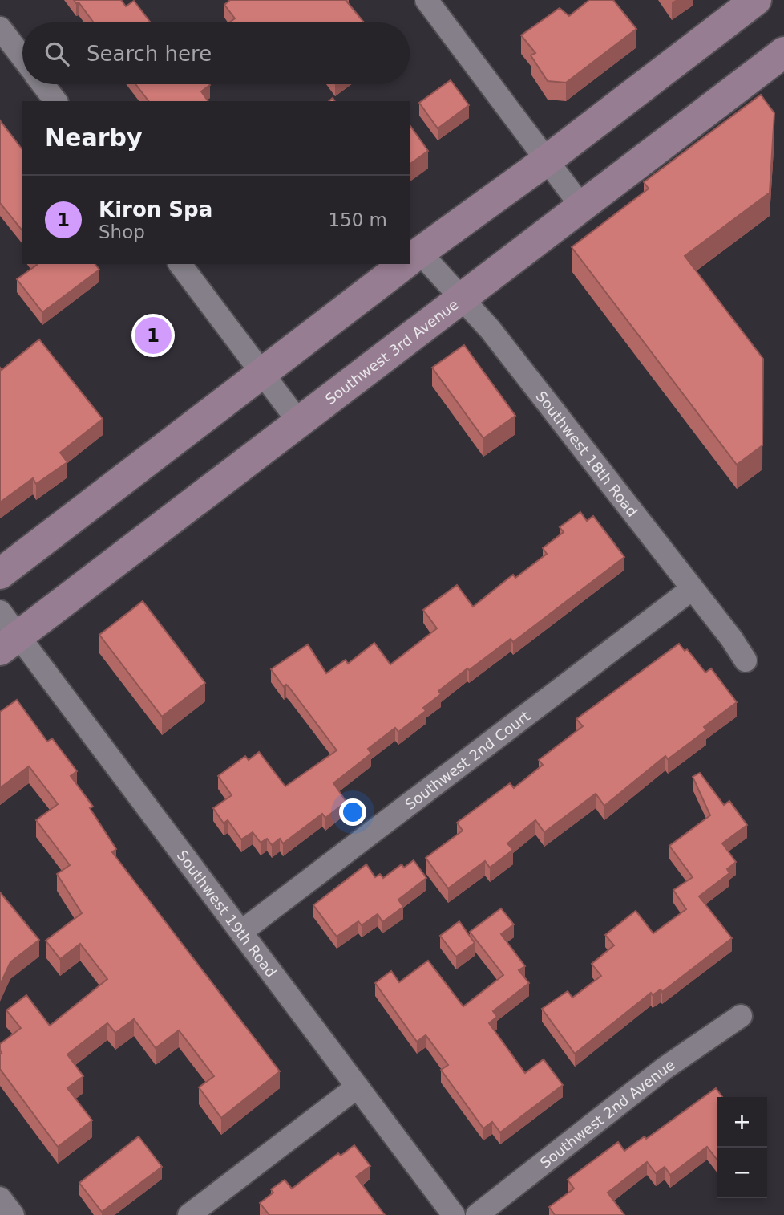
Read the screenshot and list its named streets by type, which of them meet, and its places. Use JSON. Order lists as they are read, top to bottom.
{
  "streets": {
    "main road": ["Southwest 3rd Avenue"],
    "street": [
      "Southwest 18th Road",
      "Southwest 2nd Court",
      "Southwest 19th Road",
      "Southwest 2nd Avenue"
    ]
  },
  "crossings": [
    ["Southwest 3rd Avenue", "Southwest 18th Road"],
    ["Southwest 3rd Avenue", "Southwest 19th Road"],
    ["Southwest 18th Road", "Southwest 2nd Court"],
    ["Southwest 2nd Court", "Southwest 19th Road"]
  ],
  "page": {
    "search": "Search here",
    "heading": "Nearby",
    "list": [
      {
        "mark": "1",
        "name": "Kiron Spa",
        "note": "Shop",
        "value": "150 m"
      }
    ],
    "pins": "1",
    "map_buttons": ["+", "−"]
  }
}
